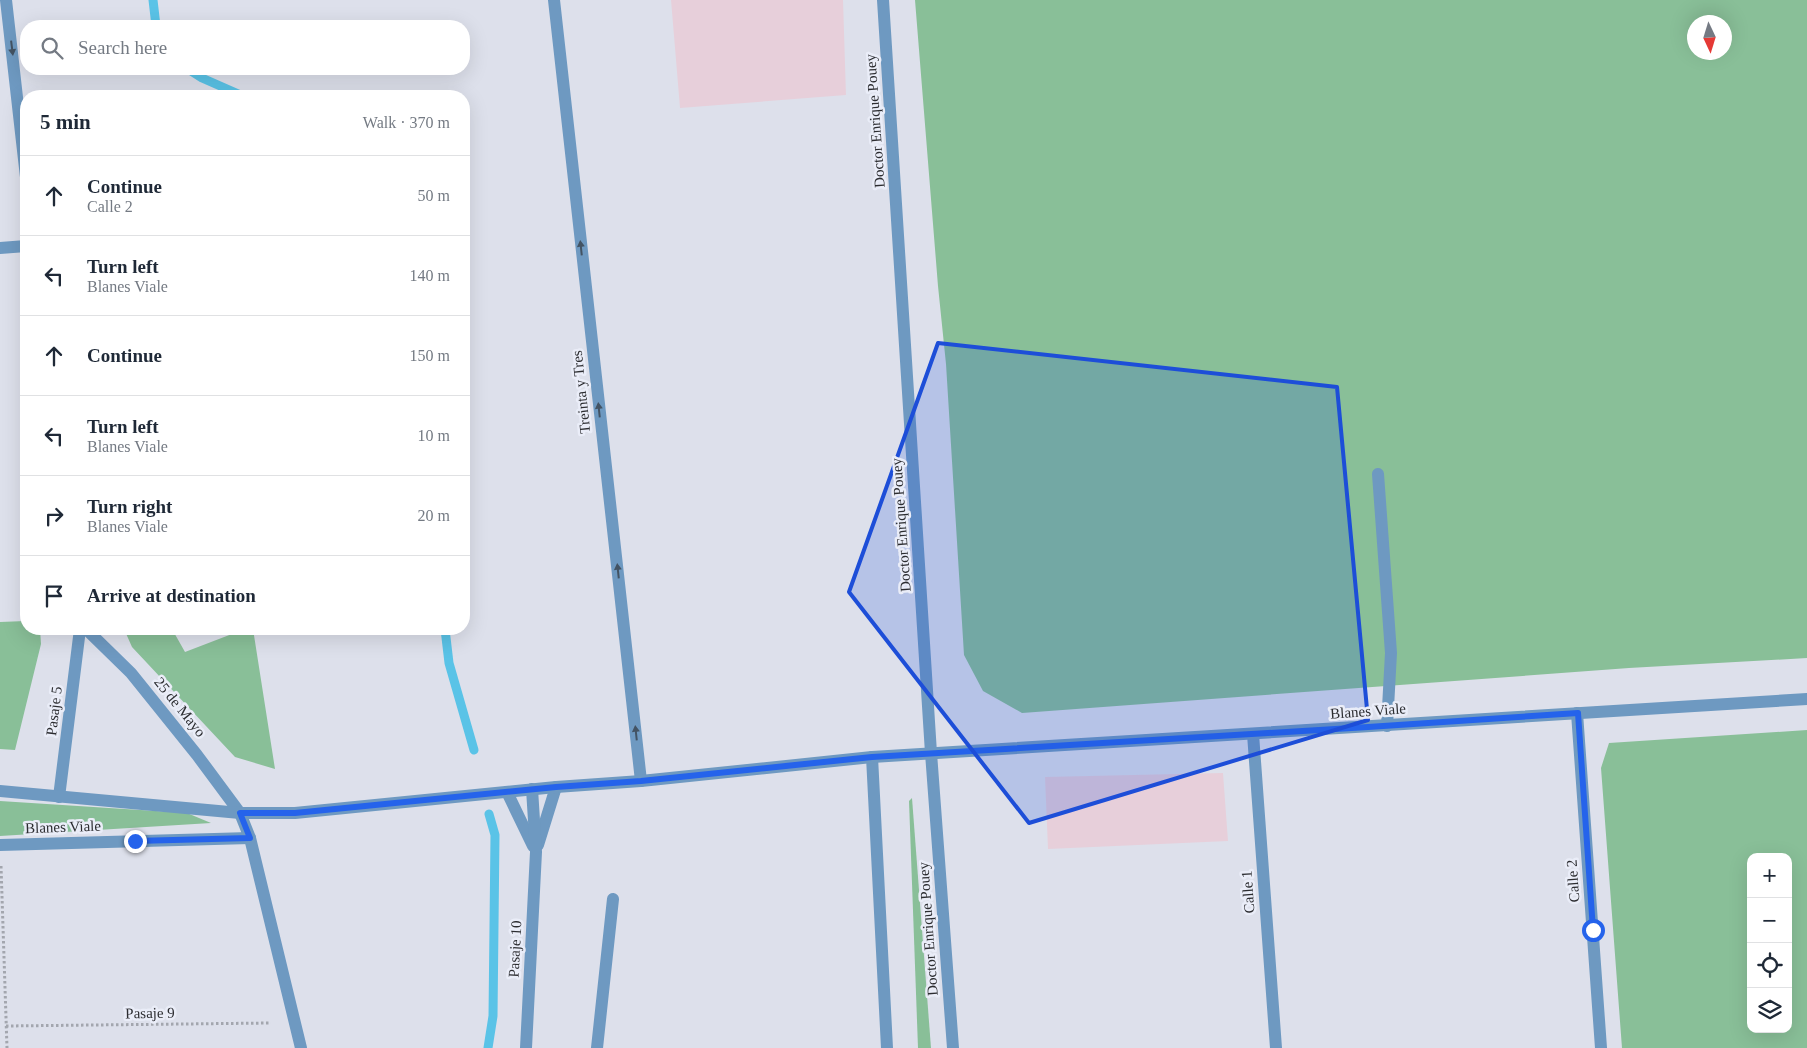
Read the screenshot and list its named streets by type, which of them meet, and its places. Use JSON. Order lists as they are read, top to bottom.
{
  "streets": {
    "street": [
      "Doctor Enrique Pouey",
      "Treinta y Tres",
      "25 de Mayo",
      "Pasaje 5",
      "Blanes Viale",
      "Calle 2",
      "Calle 1",
      "Pasaje 10"
    ],
    "path": ["Pasaje 9"]
  },
  "crossings": [
    ["Doctor Enrique Pouey", "Blanes Viale"],
    ["Treinta y Tres", "Blanes Viale"],
    ["25 de Mayo", "Blanes Viale"],
    ["Pasaje 5", "Blanes Viale"],
    ["Blanes Viale", "Calle 2"],
    ["Blanes Viale", "Calle 1"],
    ["Blanes Viale", "Pasaje 10"]
  ],
  "one_way": ["Treinta y Tres"],
  "north": "bottom",
  "page": {
    "search": "Search here",
    "heading": ["5 min", "Walk · 370 m"],
    "list": [
      ["Continue", "Calle 2", "50 m"],
      ["Turn left", "Blanes Viale", "140 m"],
      ["Continue", "150 m"],
      ["Turn left", "Blanes Viale", "10 m"],
      ["Turn right", "Blanes Viale", "20 m"],
      "Arrive at destination"
    ],
    "map_buttons": ["+", "−"]
  }
}
